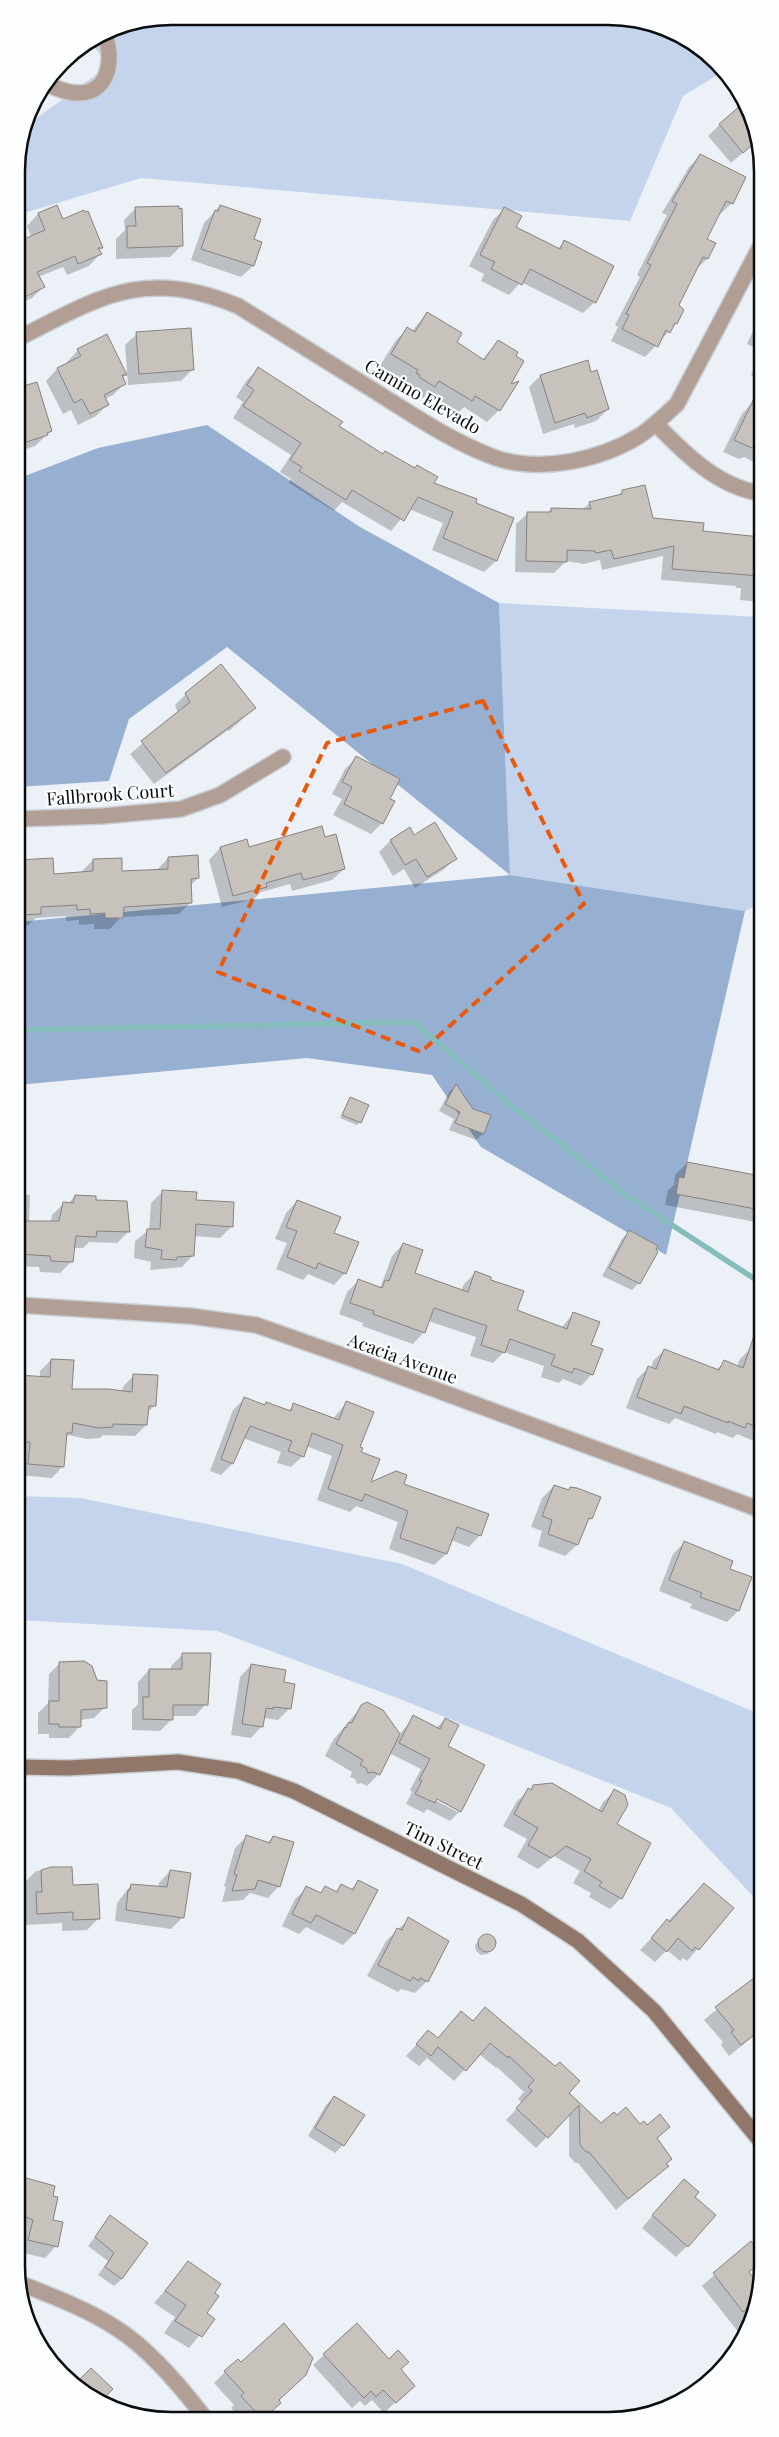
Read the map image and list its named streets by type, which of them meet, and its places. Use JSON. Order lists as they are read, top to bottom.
{
  "streets": {
    "street": [
      "Camino Elevado",
      "Fallbrook Court",
      "Acacia Avenue",
      "Tim Street"
    ]
  }
}
